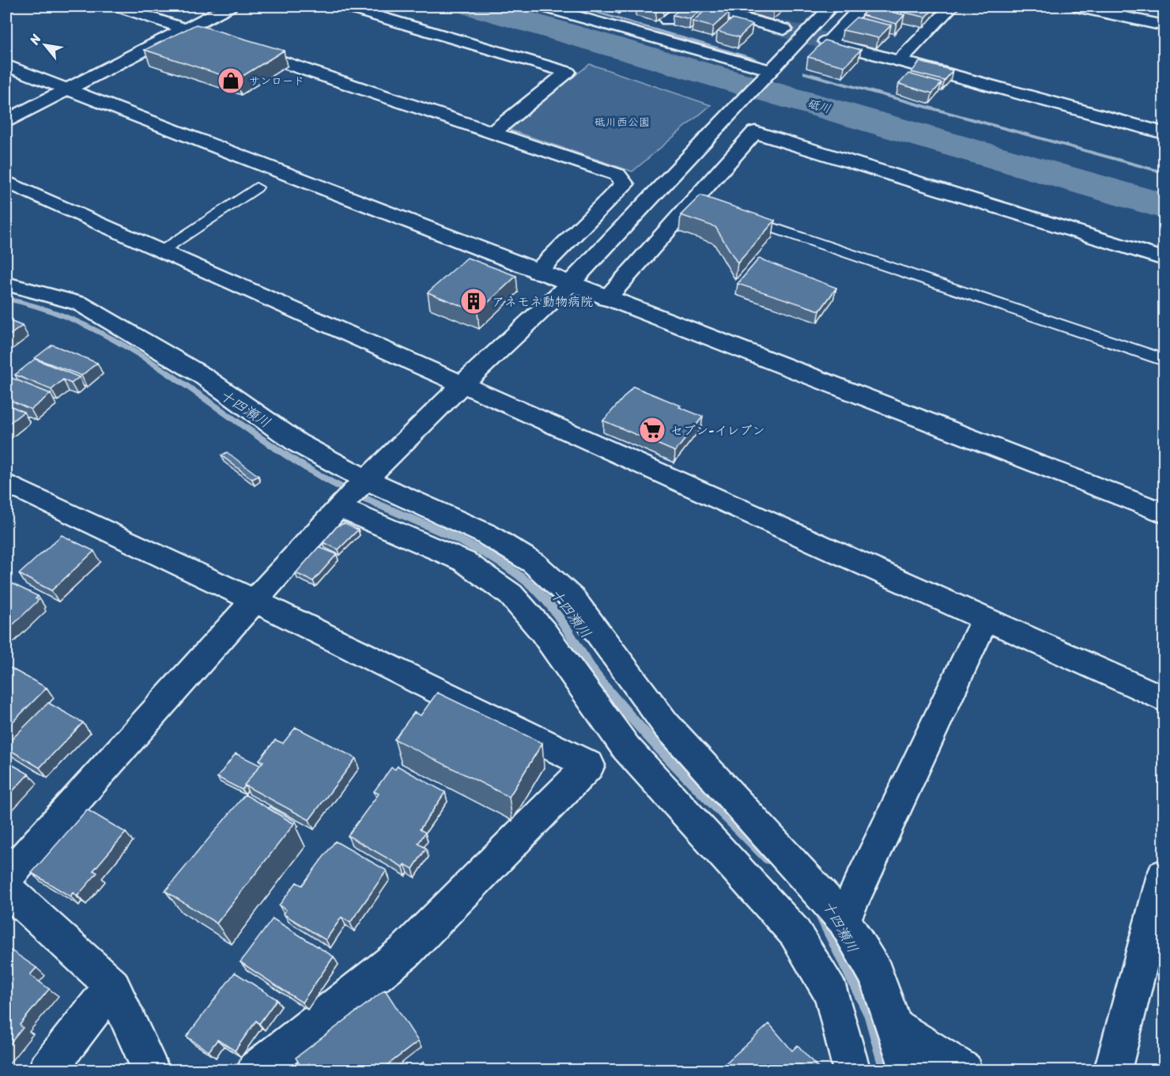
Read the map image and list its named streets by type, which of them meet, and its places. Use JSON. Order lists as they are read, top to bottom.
{
  "water": ["砥川", "十四瀬川"],
  "parks": ["砥川西公園"],
  "places": {
    "shop": ["サンロード"],
    "building": ["アネモネ動物病院"],
    "supermarket": ["セブン-イレブン"]
  },
  "north": "top left"
}
